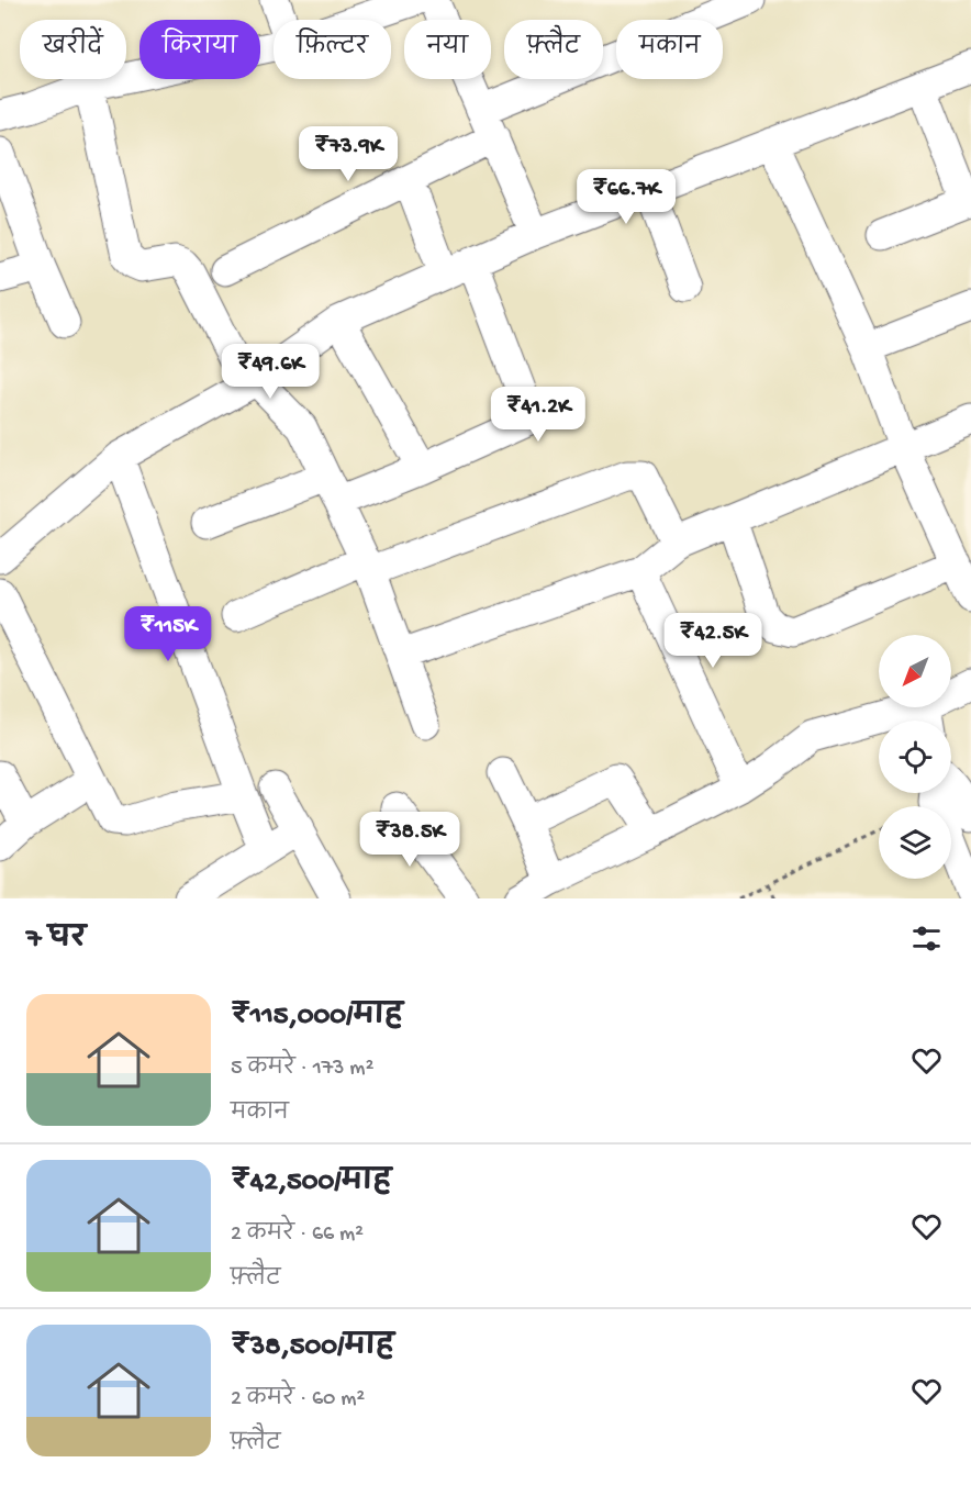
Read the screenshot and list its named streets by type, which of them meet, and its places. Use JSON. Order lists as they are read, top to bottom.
{
  "north": "bottom left",
  "page": {
    "chip": [
      "खरीदें",
      "किराया",
      "फ़िल्टर",
      "नया",
      "फ़्लैट",
      "मकान"
    ],
    "price": [
      "₹73.9K",
      "₹66.7K",
      "₹49.6K",
      "₹41.2K",
      "₹115K",
      "₹42.5K",
      "₹38.5K"
    ],
    "heading": "7 घर",
    "list": [
      {
        "name": "₹115,000/माह",
        "note": "5 कमरे · 173 m² · मकान"
      },
      {
        "name": "₹42,500/माह",
        "note": "2 कमरे · 66 m² · फ़्लैट"
      },
      {
        "name": "₹38,500/माह",
        "note": "2 कमरे · 60 m² · फ़्लैट"
      }
    ]
  }
}
